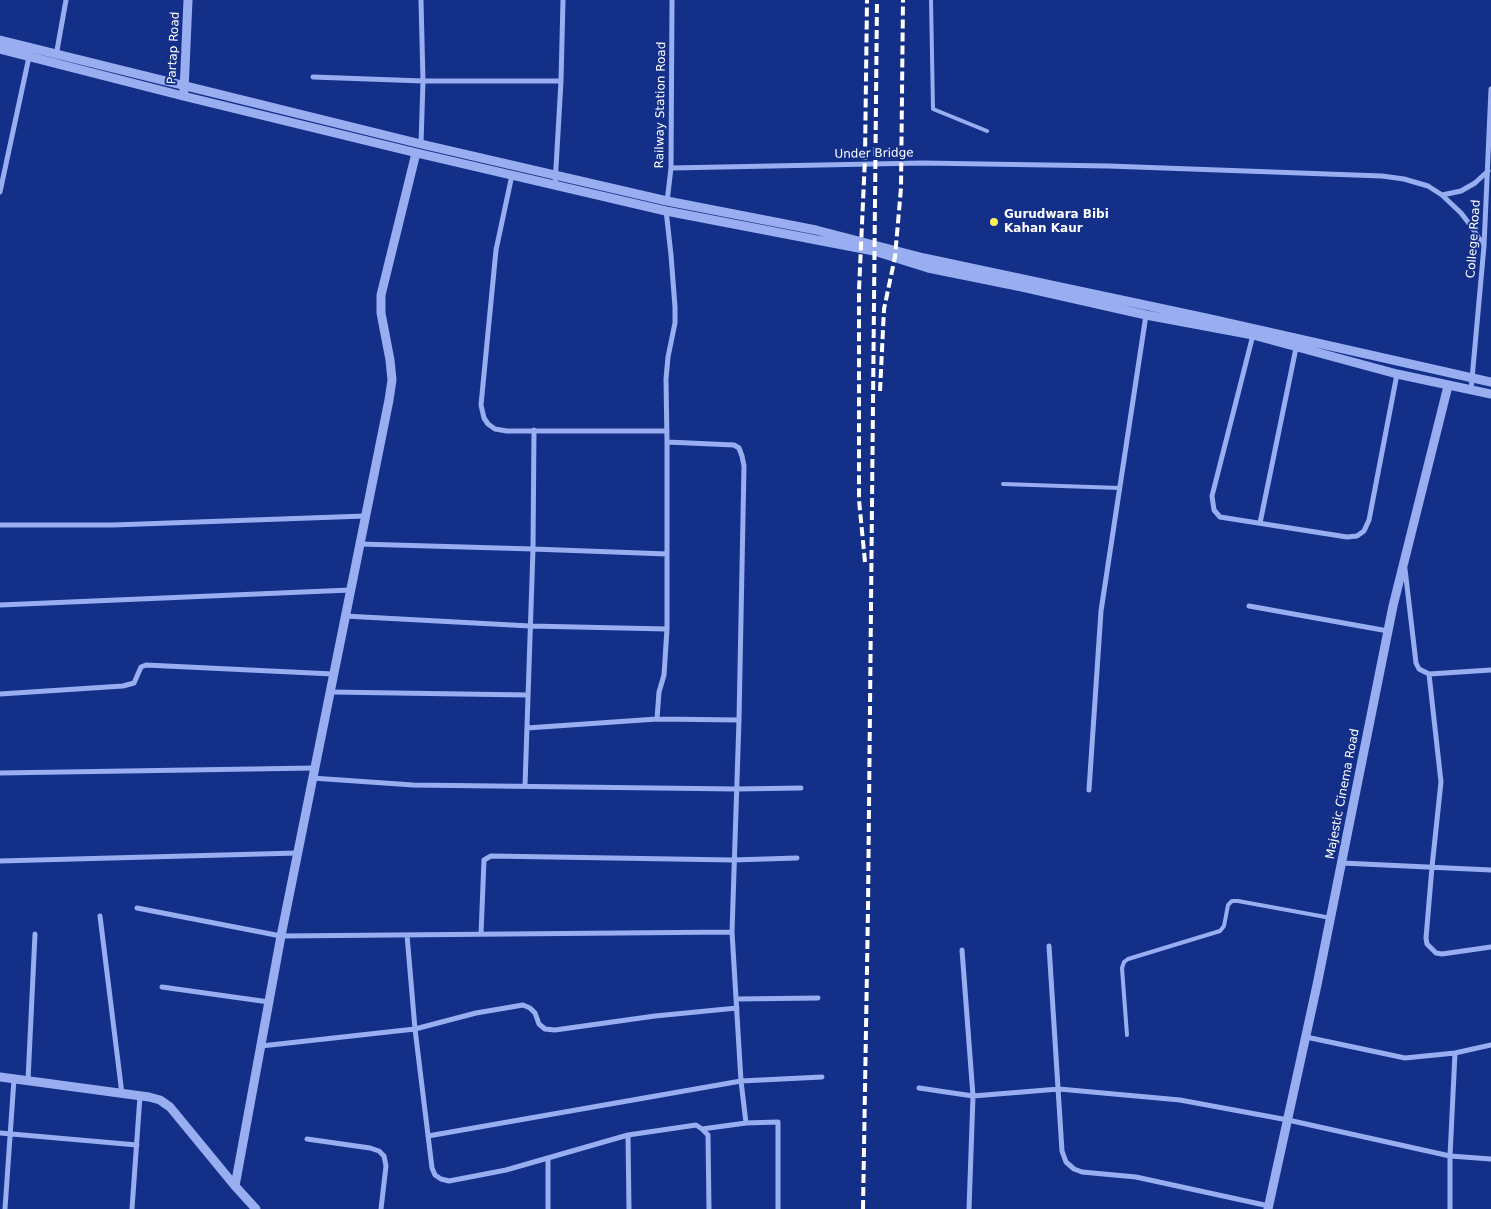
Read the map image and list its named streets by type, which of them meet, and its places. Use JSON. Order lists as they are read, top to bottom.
{
  "streets": {
    "street": [
      "Partap Road",
      "Railway Station Road",
      "Under Bridge",
      "College Road",
      "Majestic Cinema Road"
    ]
  },
  "crossings": [
    ["Railway Station Road", "Under Bridge"],
    ["Under Bridge", "College Road"]
  ],
  "places": ["Gurudwara Bibi Kahan Kaur"]
}
